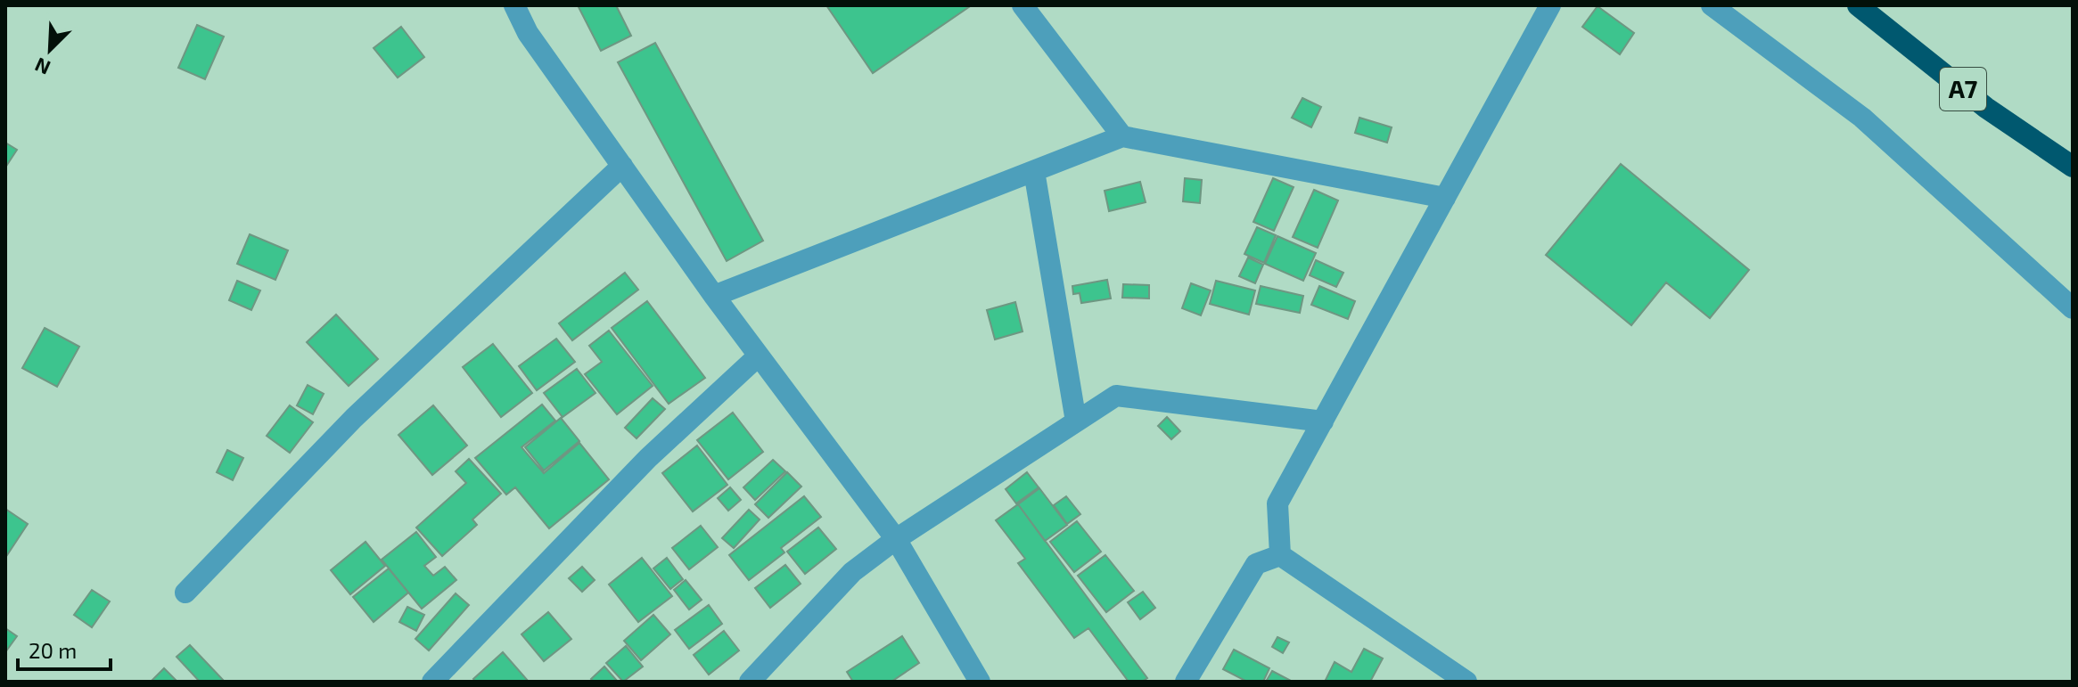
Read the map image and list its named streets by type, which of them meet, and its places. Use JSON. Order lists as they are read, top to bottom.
{
  "streets": {
    "highway": ["A7"]
  },
  "scale_bar": "20 m",
  "north": "bottom left"
}
